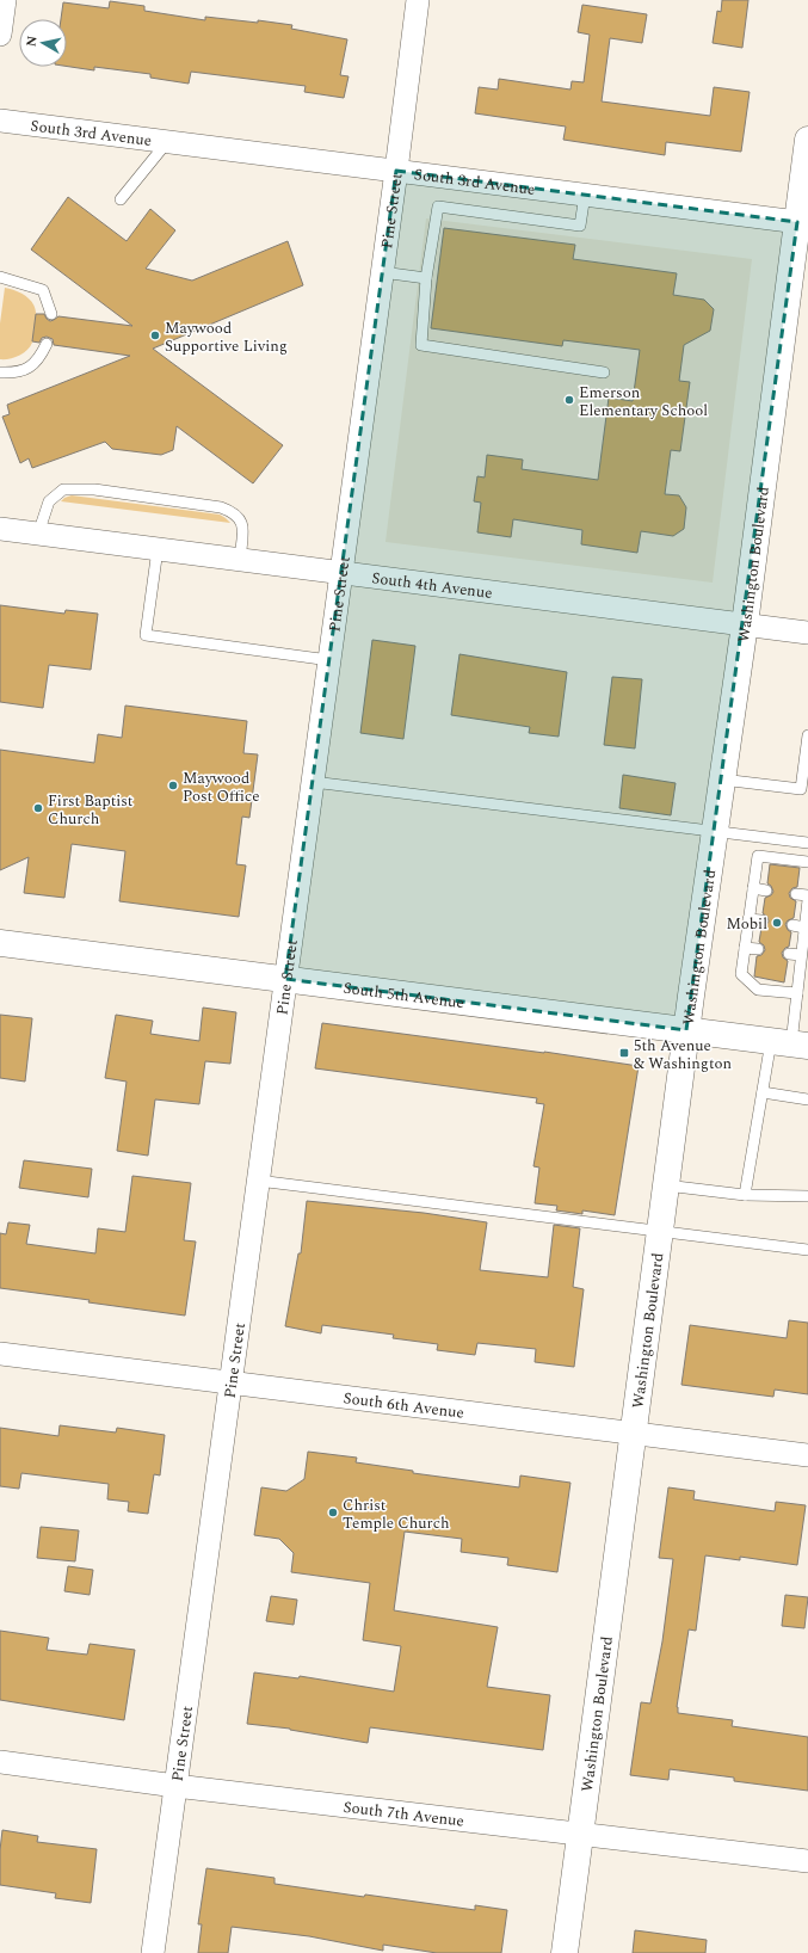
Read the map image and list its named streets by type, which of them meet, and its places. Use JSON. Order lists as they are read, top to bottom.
{
  "streets": {
    "street": [
      "South 3rd Avenue",
      "Pine Street",
      "Washington Boulevard",
      "South 4th Avenue",
      "South 5th Avenue",
      "South 6th Avenue",
      "South 7th Avenue"
    ]
  },
  "crossings": [
    ["South 3rd Avenue", "Pine Street"],
    ["South 3rd Avenue", "Washington Boulevard"],
    ["Pine Street", "South 4th Avenue"],
    ["Pine Street", "South 5th Avenue"],
    ["Pine Street", "South 6th Avenue"],
    ["Pine Street", "South 7th Avenue"],
    ["Washington Boulevard", "South 4th Avenue"],
    ["Washington Boulevard", "South 5th Avenue"],
    ["Washington Boulevard", "South 6th Avenue"],
    ["Washington Boulevard", "South 7th Avenue"]
  ],
  "places": {
    "other": [
      "Maywood Supportive Living",
      "Emerson Elementary School",
      "Maywood Post Office",
      "First Baptist Church",
      "Mobil",
      "Christ Temple Church"
    ],
    "transit": ["5th Avenue & Washington"]
  },
  "north": "left"
}
